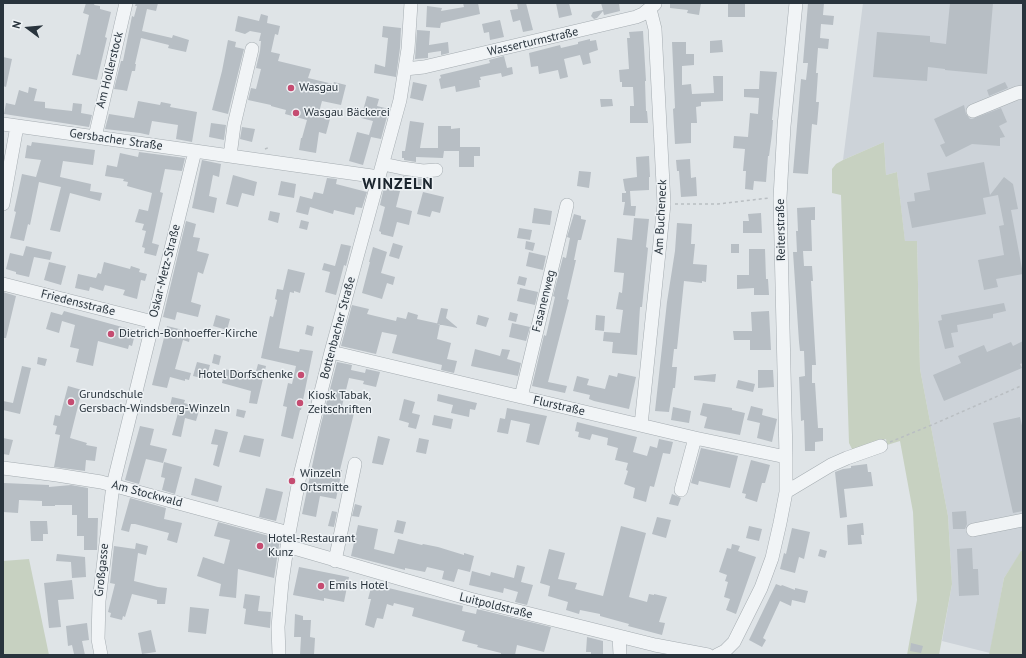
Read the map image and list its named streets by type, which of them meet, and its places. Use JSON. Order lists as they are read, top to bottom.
{
  "streets": {
    "street": [
      "Wasserturmstraße",
      "Am Hollerstock",
      "Gersbacher Straße",
      "Am Bucheneck",
      "Reiterstraße",
      "Oskar-Metz-Straße",
      "Fasanenweg",
      "Friedensstraße",
      "Bottenbacher Straße",
      "Flurstraße",
      "Am Stockwald",
      "Großgasse",
      "Luitpoldstraße"
    ]
  },
  "crossings": [
    ["Wasserturmstraße", "Am Bucheneck"],
    ["Wasserturmstraße", "Bottenbacher Straße"],
    ["Am Hollerstock", "Gersbacher Straße"],
    ["Gersbacher Straße", "Oskar-Metz-Straße"],
    ["Gersbacher Straße", "Bottenbacher Straße"],
    ["Am Bucheneck", "Flurstraße"],
    ["Reiterstraße", "Flurstraße"],
    ["Oskar-Metz-Straße", "Friedensstraße"],
    ["Oskar-Metz-Straße", "Am Stockwald"],
    ["Oskar-Metz-Straße", "Großgasse"],
    ["Fasanenweg", "Flurstraße"],
    ["Bottenbacher Straße", "Flurstraße"],
    ["Bottenbacher Straße", "Am Stockwald"],
    ["Bottenbacher Straße", "Luitpoldstraße"],
    ["Am Stockwald", "Großgasse"]
  ],
  "districts": ["WINZELN"],
  "places": [
    "Wasgau",
    "Wasgau Bäckerei",
    "Dietrich-Bonhoeffer-Kirche",
    "Hotel Dorfschenke",
    "Grundschule Gersbach-Windsberg-Winzeln",
    "Kiosk Tabak, Zeitschriften",
    "Winzeln Ortsmitte",
    "Hotel-Restaurant Kunz",
    "Emils Hotel"
  ],
  "north": "left"
}
